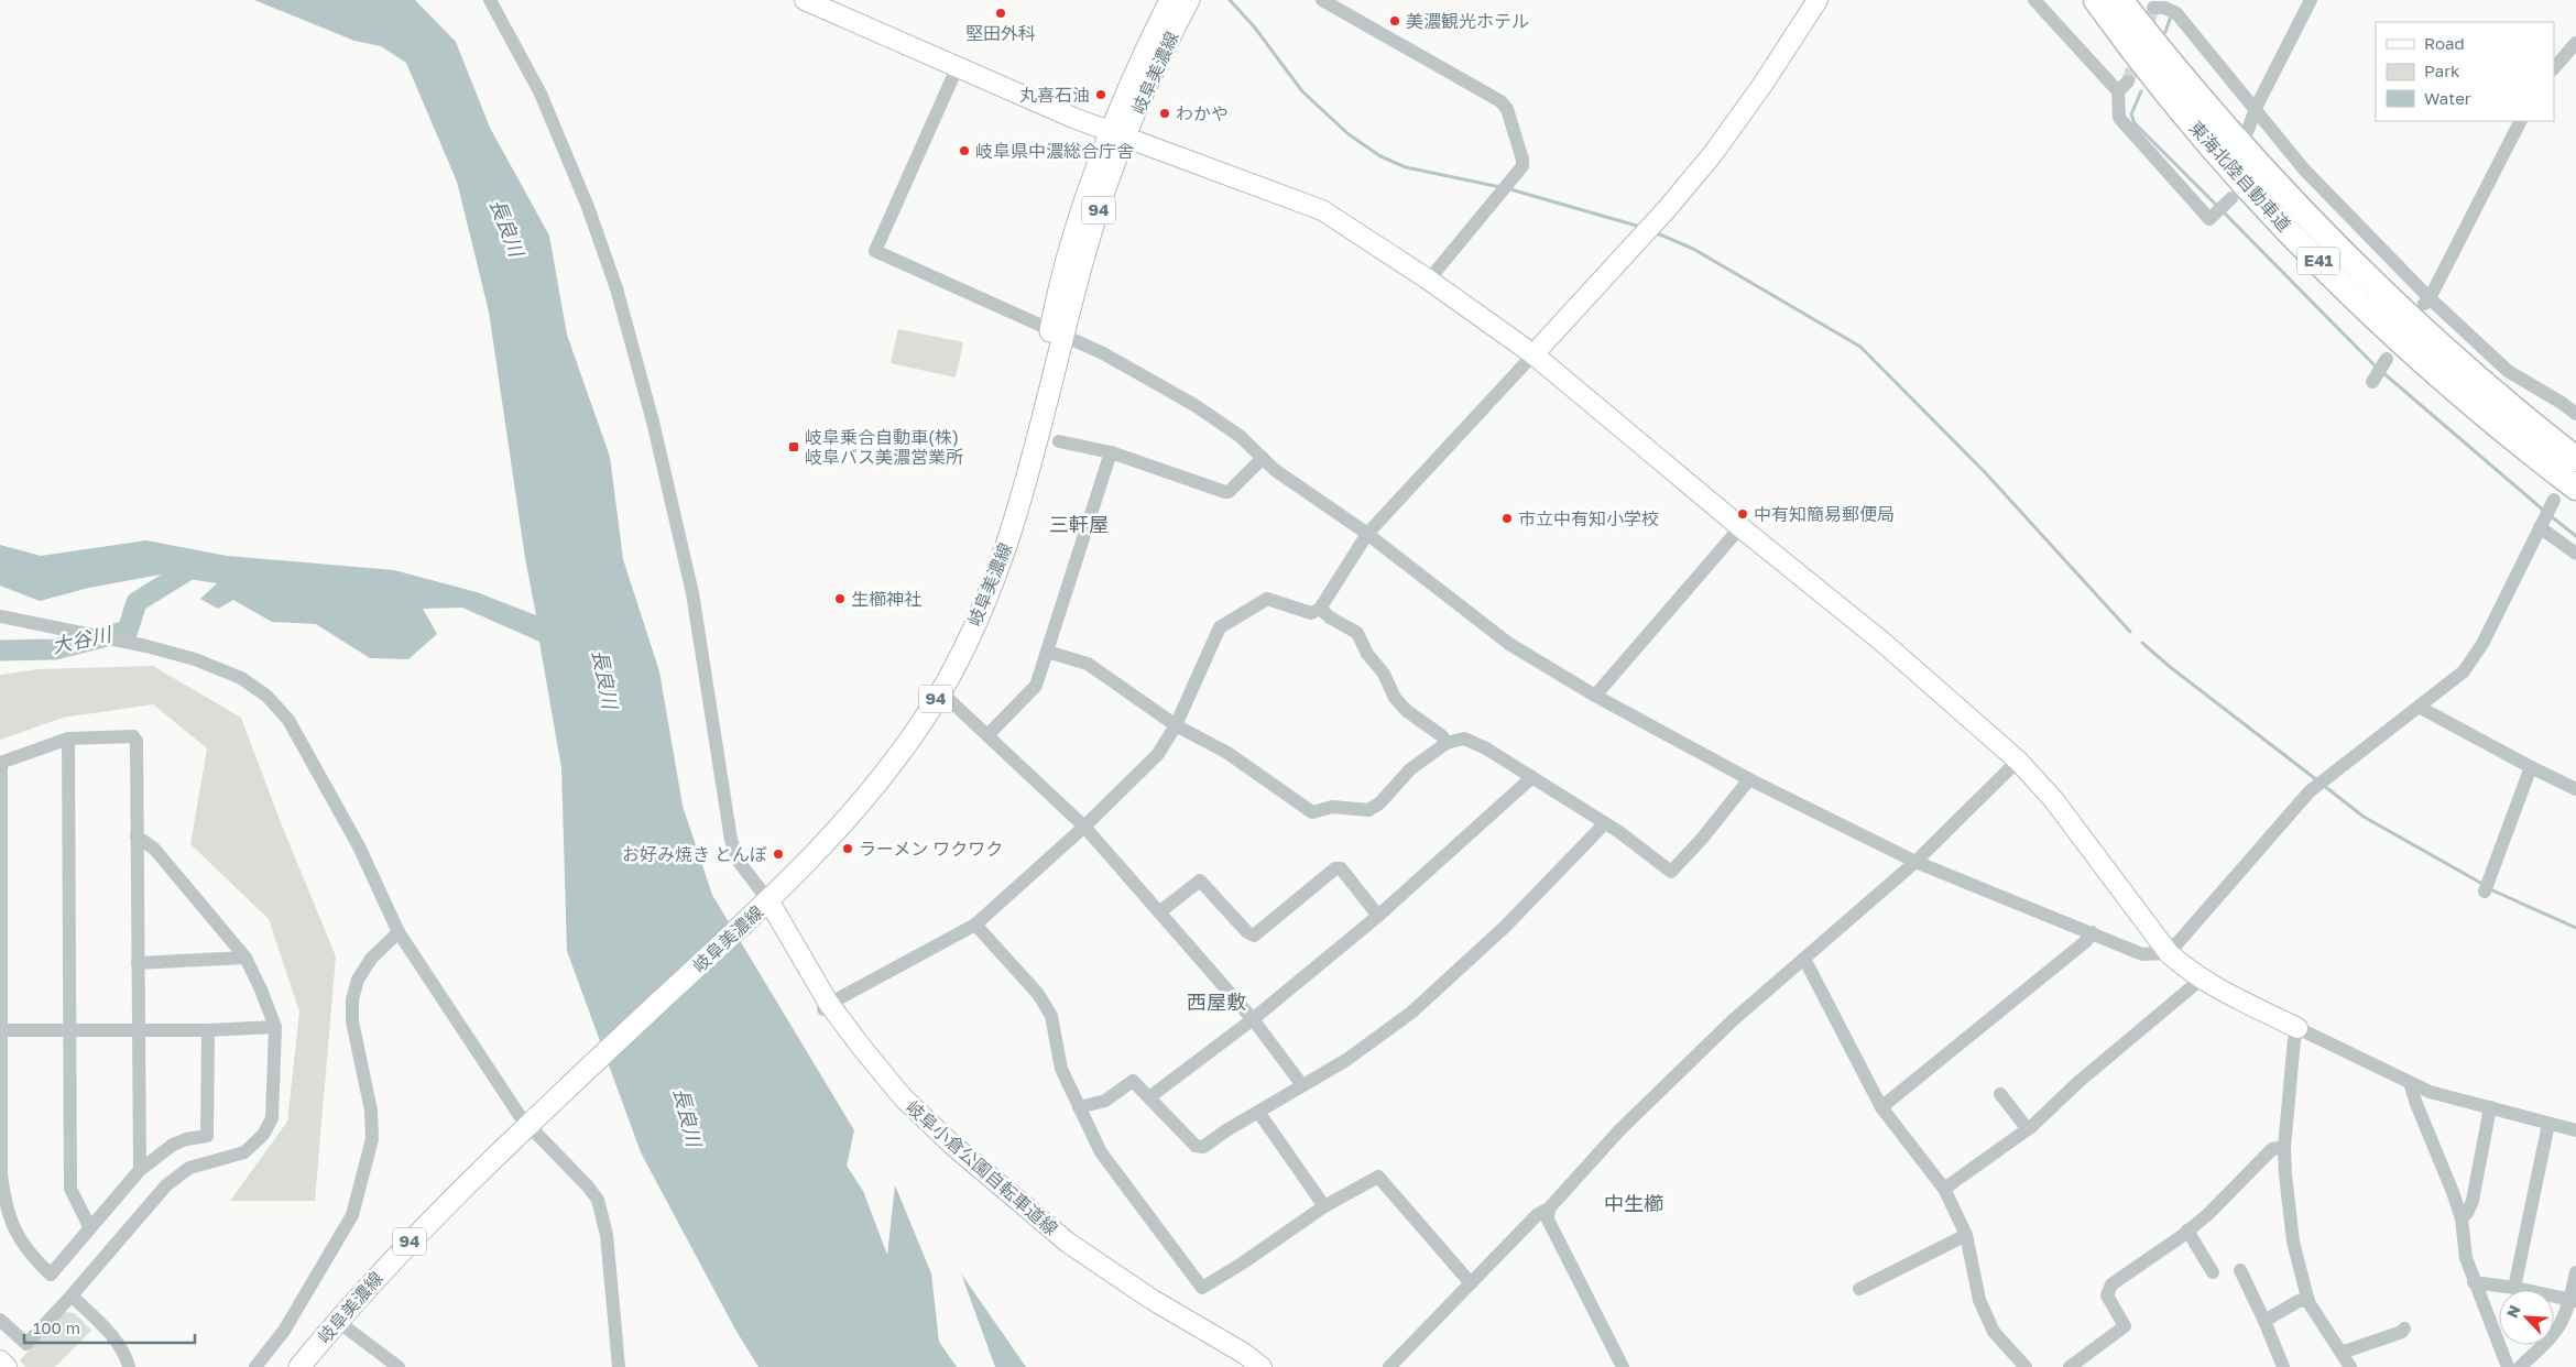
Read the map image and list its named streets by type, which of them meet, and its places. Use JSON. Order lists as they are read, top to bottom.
{
  "streets": {
    "highway": ["東海北陸自動車道", "E41"],
    "main road": ["岐阜美濃線", "94"],
    "street": ["岐阜小倉公園自転車道線"]
  },
  "crossings": [
    ["岐阜美濃線", "岐阜小倉公園自転車道線"]
  ],
  "districts": ["三軒屋", "西屋敷", "中生櫛"],
  "water": ["長良川", "大谷川"],
  "places": {
    "other": [
      "堅田外科",
      "美濃観光ホテル",
      "丸喜石油",
      "わかや",
      "岐阜県中濃総合庁舎",
      "中有知簡易郵便局",
      "市立中有知小学校",
      "生櫛神社",
      "ラーメン ワクワク",
      "お好み焼き とんぼ"
    ],
    "transit": ["岐阜乗合自動車(株) 岐阜バス美濃営業所"]
  },
  "legend": ["Road", "Park", "Water"],
  "scale_bar": "100 m",
  "north": "top left"
}
